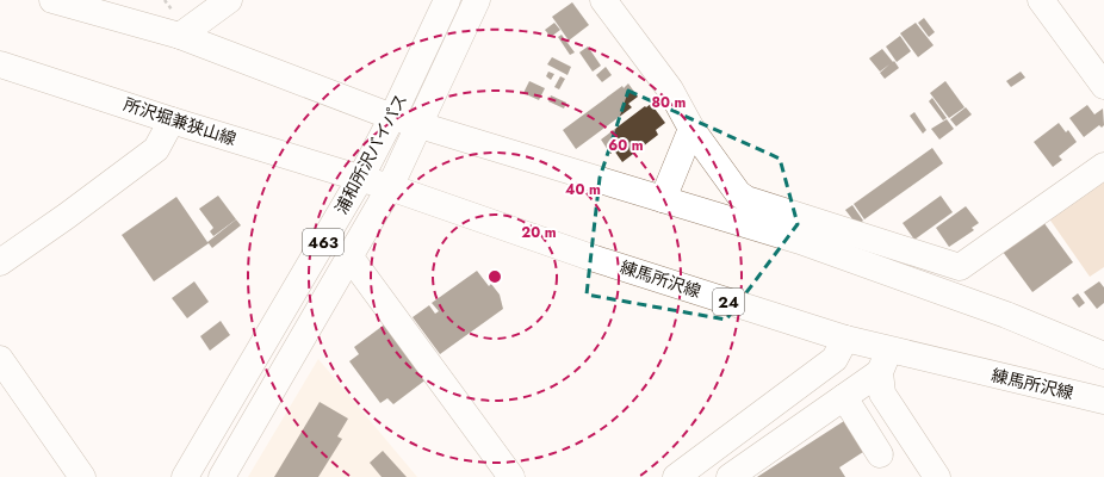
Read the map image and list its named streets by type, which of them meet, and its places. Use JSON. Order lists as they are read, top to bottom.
{
  "streets": {
    "main road": [
      "所沢堀兼狭山線",
      "浦和所沢バイパス",
      "463",
      "練馬所沢線",
      "24"
    ]
  },
  "crossings": [
    ["所沢堀兼狭山線", "浦和所沢バイパス"],
    ["所沢堀兼狭山線", "練馬所沢線"],
    ["浦和所沢バイパス", "練馬所沢線"]
  ],
  "rings": [
    "80 m",
    "60 m",
    "40 m",
    "20 m"
  ]
}
